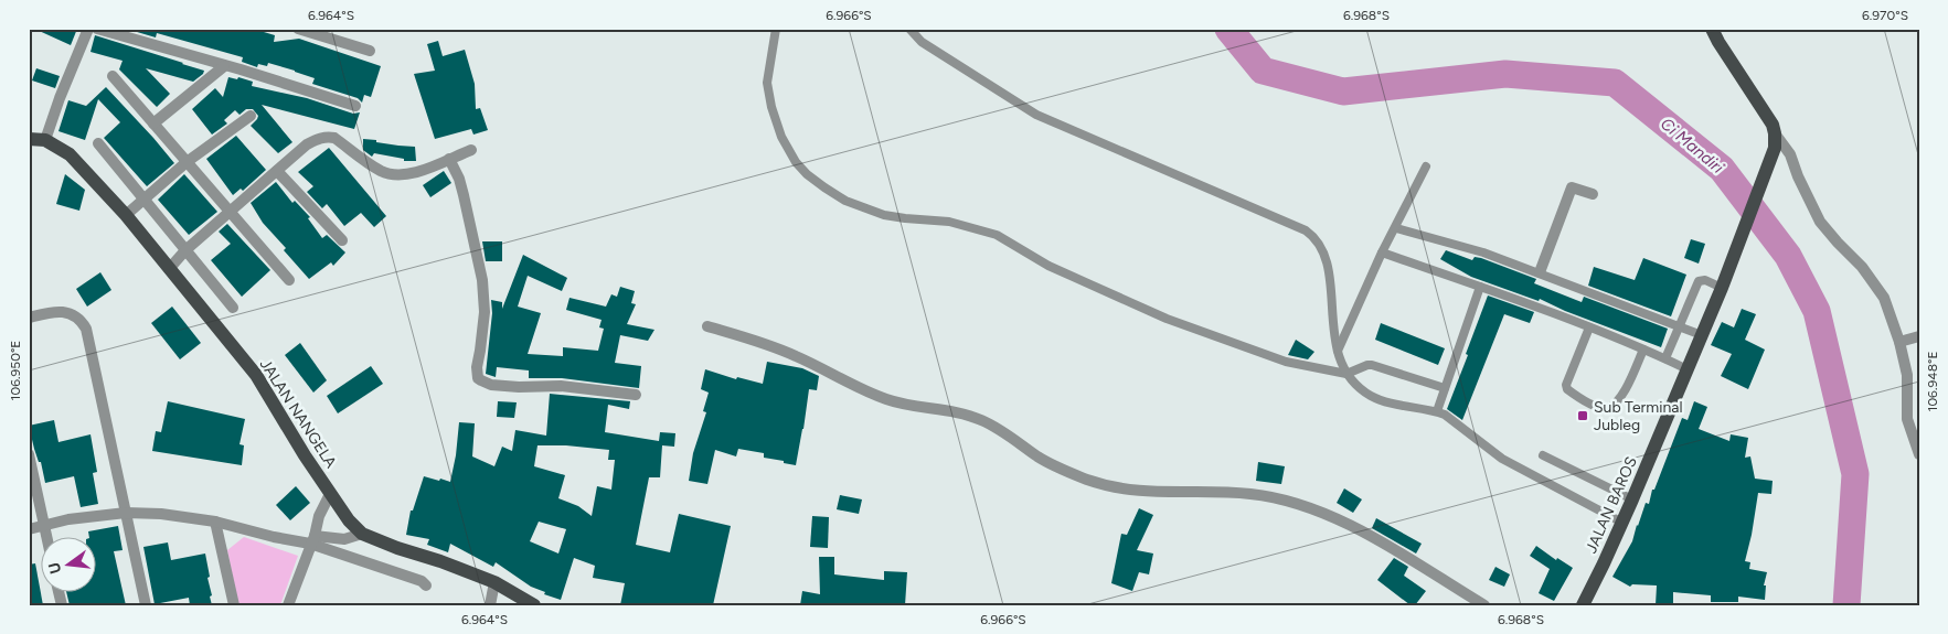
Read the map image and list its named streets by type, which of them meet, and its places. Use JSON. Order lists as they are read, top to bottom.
{
  "streets": {
    "main road": ["JALAN NANGELA", "JALAN BAROS"]
  },
  "water": ["Ci Mandiri"],
  "places": {
    "transit": ["Sub Terminal Jubleg"]
  },
  "north": "left",
  "coordinates": [
    "6.964°S",
    "6.966°S",
    "6.968°S",
    "6.970°S",
    "106.950°E",
    "106.948°E"
  ]
}
